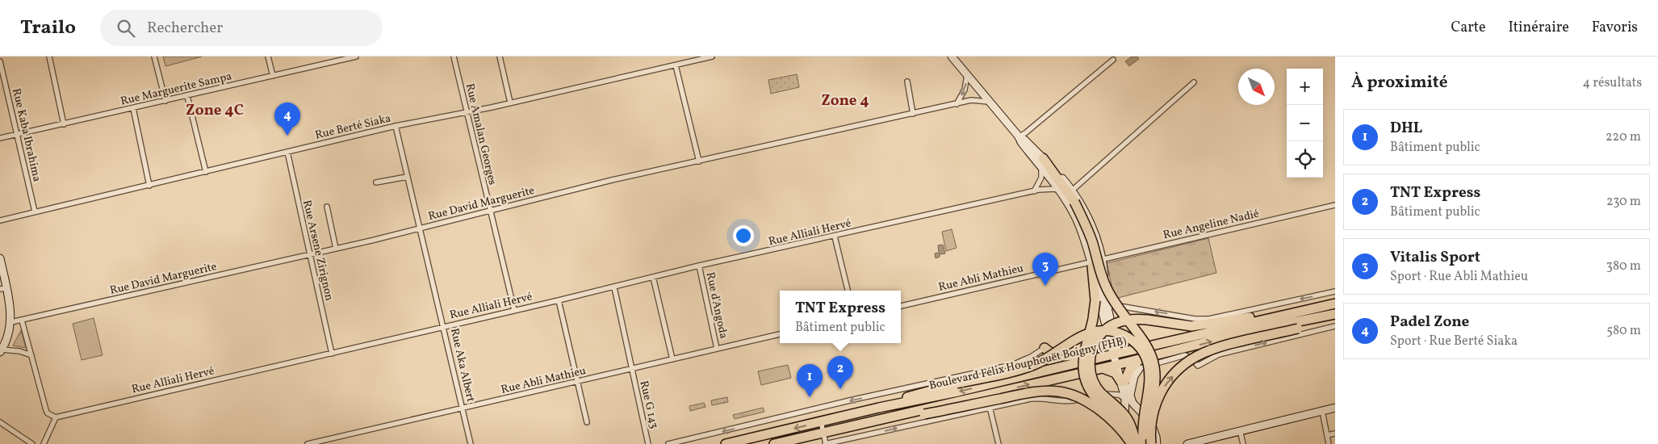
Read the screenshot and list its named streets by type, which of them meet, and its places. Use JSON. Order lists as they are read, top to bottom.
{
  "streets": {
    "highway": ["Boulevard Félix Houphouët Boigny (FHB)"],
    "street": [
      "Rue Marguerite Sampa",
      "Rue Berté Siaka",
      "Rue Amalan Georges",
      "Rue Kaba Ibrahima",
      "Rue David Marguerite",
      "Rue Angeline Nadié",
      "Rue Alliali Hervé",
      "Rue Arsene Zirignon",
      "Rue Abli Mathieu",
      "Rue d'Angoda",
      "Rue Aka Albert",
      "Rue G 143"
    ]
  },
  "crossings": [
    ["Rue Marguerite Sampa", "Rue Kaba Ibrahima"],
    ["Rue Berté Siaka", "Rue Amalan Georges"],
    ["Rue Berté Siaka", "Rue Kaba Ibrahima"],
    ["Rue Berté Siaka", "Rue Arsene Zirignon"],
    ["Rue Berté Siaka", "Rue Aka Albert"],
    ["Rue Amalan Georges", "Rue David Marguerite"],
    ["Rue Amalan Georges", "Rue Alliali Hervé"],
    ["Rue David Marguerite", "Rue Arsene Zirignon"],
    ["Rue David Marguerite", "Rue Aka Albert"],
    ["Rue Angeline Nadié", "Rue Abli Mathieu"],
    ["Rue Alliali Hervé", "Rue Arsene Zirignon"],
    ["Rue Alliali Hervé", "Rue d'Angoda"],
    ["Rue Alliali Hervé", "Rue Aka Albert"],
    ["Rue Alliali Hervé", "Rue G 143"],
    ["Rue Abli Mathieu", "Rue d'Angoda"],
    ["Rue Abli Mathieu", "Rue Aka Albert"],
    ["Rue Abli Mathieu", "Rue G 143"]
  ],
  "districts": ["Zone 4", "Zone 4C"],
  "north": "bottom right",
  "page": {
    "header": "Trailo",
    "search": "Rechercher",
    "nav": ["Carte", "Itinéraire", "Favoris"],
    "heading": ["À proximité", "4 résultats"],
    "map_buttons": ["+", "−"],
    "pins": [
      "4",
      "3",
      "2",
      "1"
    ],
    "list": [
      {
        "mark": "1",
        "name": "DHL",
        "note": "Bâtiment public",
        "value": "220 m"
      },
      {
        "mark": "2",
        "name": "TNT Express",
        "note": "Bâtiment public",
        "value": "230 m"
      },
      {
        "mark": "3",
        "name": "Vitalis Sport",
        "note": "Sport · Rue Abli Mathieu",
        "value": "380 m"
      },
      {
        "mark": "4",
        "name": "Padel Zone",
        "note": "Sport · Rue Berté Siaka",
        "value": "580 m"
      }
    ],
    "popup": ["TNT Express", "Bâtiment public"]
  }
}
